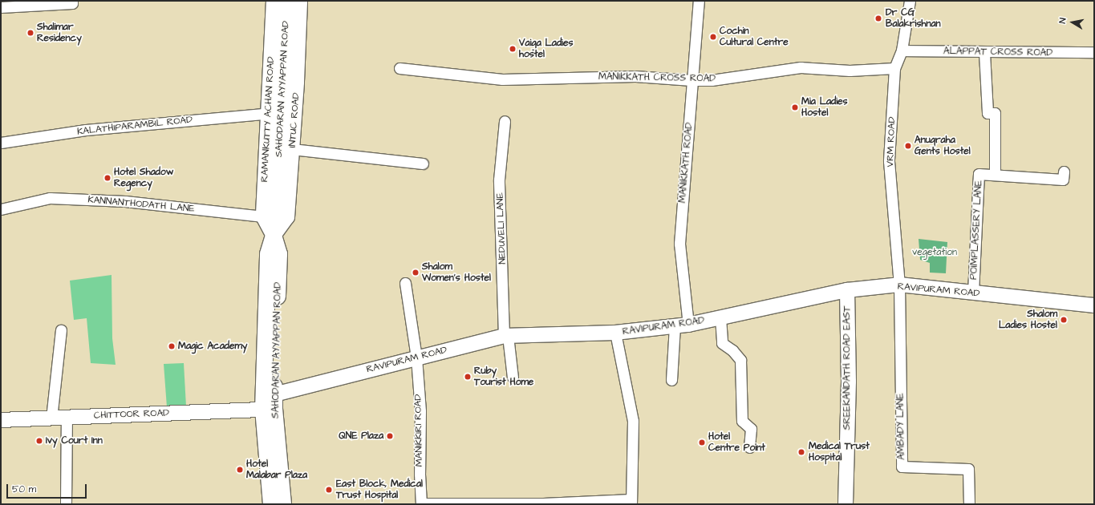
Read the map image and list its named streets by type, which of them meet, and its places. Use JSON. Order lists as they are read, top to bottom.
{
  "streets": {
    "main road": [
      "SAHODARAN AYYAPPAN ROAD",
      "RAMANKUTTY ACHAN ROAD",
      "INTUC ROAD",
      "RAVIPURAM ROAD",
      "SREEKANDATH ROAD EAST",
      "CHITTOOR ROAD"
    ],
    "street": [
      "ALAPPAT CROSS ROAD",
      "MANIKKATH CROSS ROAD",
      "KALATHIPARAMBIL ROAD",
      "VRM ROAD",
      "MANIKKATH ROAD",
      "KANNANTHODATH LANE",
      "NEDUVELI LANE",
      "POIMPLASSERY LANE",
      "AMBADY LANE",
      "MANIKKIRI ROAD"
    ]
  },
  "crossings": [
    ["ALAPPAT CROSS ROAD", "VRM ROAD"],
    ["MANIKKATH CROSS ROAD", "VRM ROAD"],
    ["MANIKKATH CROSS ROAD", "MANIKKATH ROAD"],
    ["SAHODARAN AYYAPPAN ROAD", "INTUC ROAD"],
    ["SAHODARAN AYYAPPAN ROAD", "RAVIPURAM ROAD"],
    ["SAHODARAN AYYAPPAN ROAD", "CHITTOOR ROAD"],
    ["RAMANKUTTY ACHAN ROAD", "KALATHIPARAMBIL ROAD"],
    ["RAMANKUTTY ACHAN ROAD", "KANNANTHODATH LANE"],
    ["VRM ROAD", "RAVIPURAM ROAD"],
    ["VRM ROAD", "AMBADY LANE"],
    ["MANIKKATH ROAD", "RAVIPURAM ROAD"],
    ["NEDUVELI LANE", "RAVIPURAM ROAD"],
    ["POIMPLASSERY LANE", "RAVIPURAM ROAD"],
    ["RAVIPURAM ROAD", "SREEKANDATH ROAD EAST"],
    ["RAVIPURAM ROAD", "AMBADY LANE"],
    ["RAVIPURAM ROAD", "MANIKKIRI ROAD"]
  ],
  "parks": ["vegetation"],
  "places": [
    "Dr CG Balakrishnan",
    "Shalimar Residency",
    "Cochin Cultural Centre",
    "Vaiga Ladies hostel",
    "Mia Ladies Hostel",
    "Anugraha Gents Hostel",
    "Hotel Shadow Regency",
    "Shalom Women's Hostel",
    "Shalom Ladies Hostel",
    "Magic Academy",
    "Ruby Tourist Home",
    "QNE Plaza",
    "Ivy Court Inn",
    "Hotel Centre Point",
    "Medical Trust Hospital",
    "Hotel Malabar Plaza",
    "East Block, Medical Trust Hospital"
  ],
  "scale_bar": "50 m",
  "north": "left"
}
